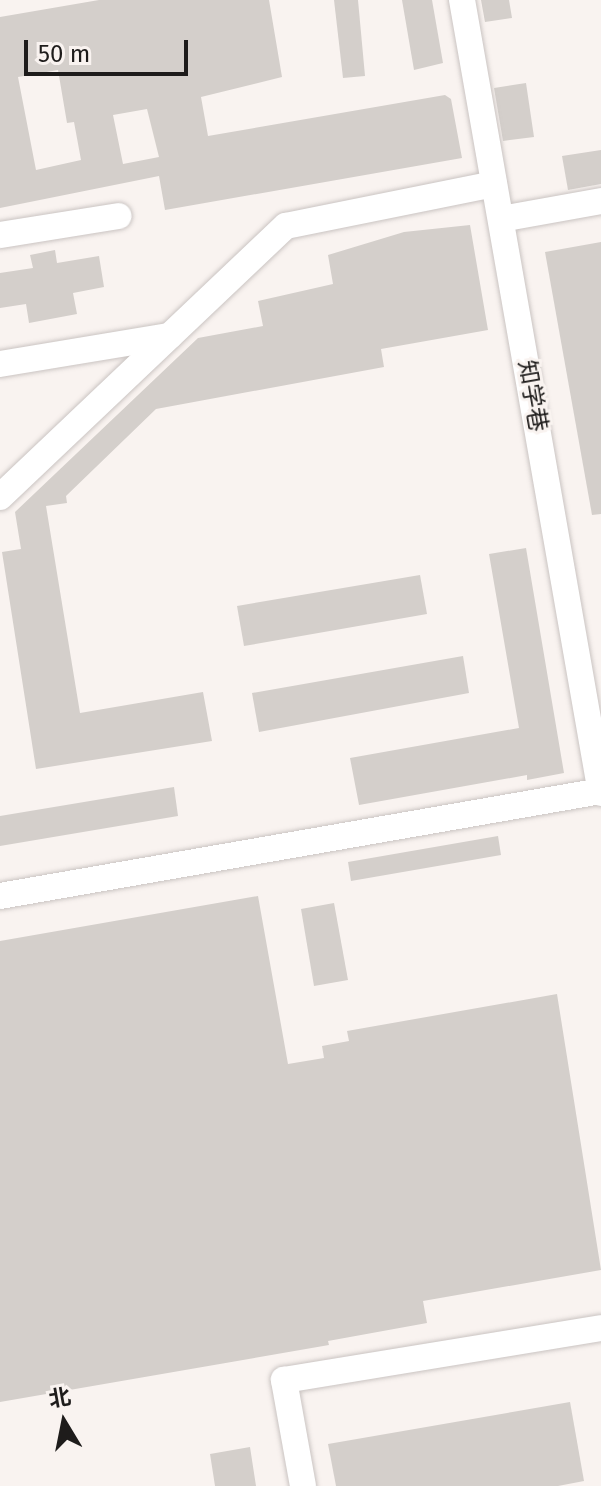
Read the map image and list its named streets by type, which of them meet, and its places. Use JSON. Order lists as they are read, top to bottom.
{
  "streets": {
    "street": ["知学巷"]
  },
  "scale_bar": "50 m",
  "north": "top"
}
